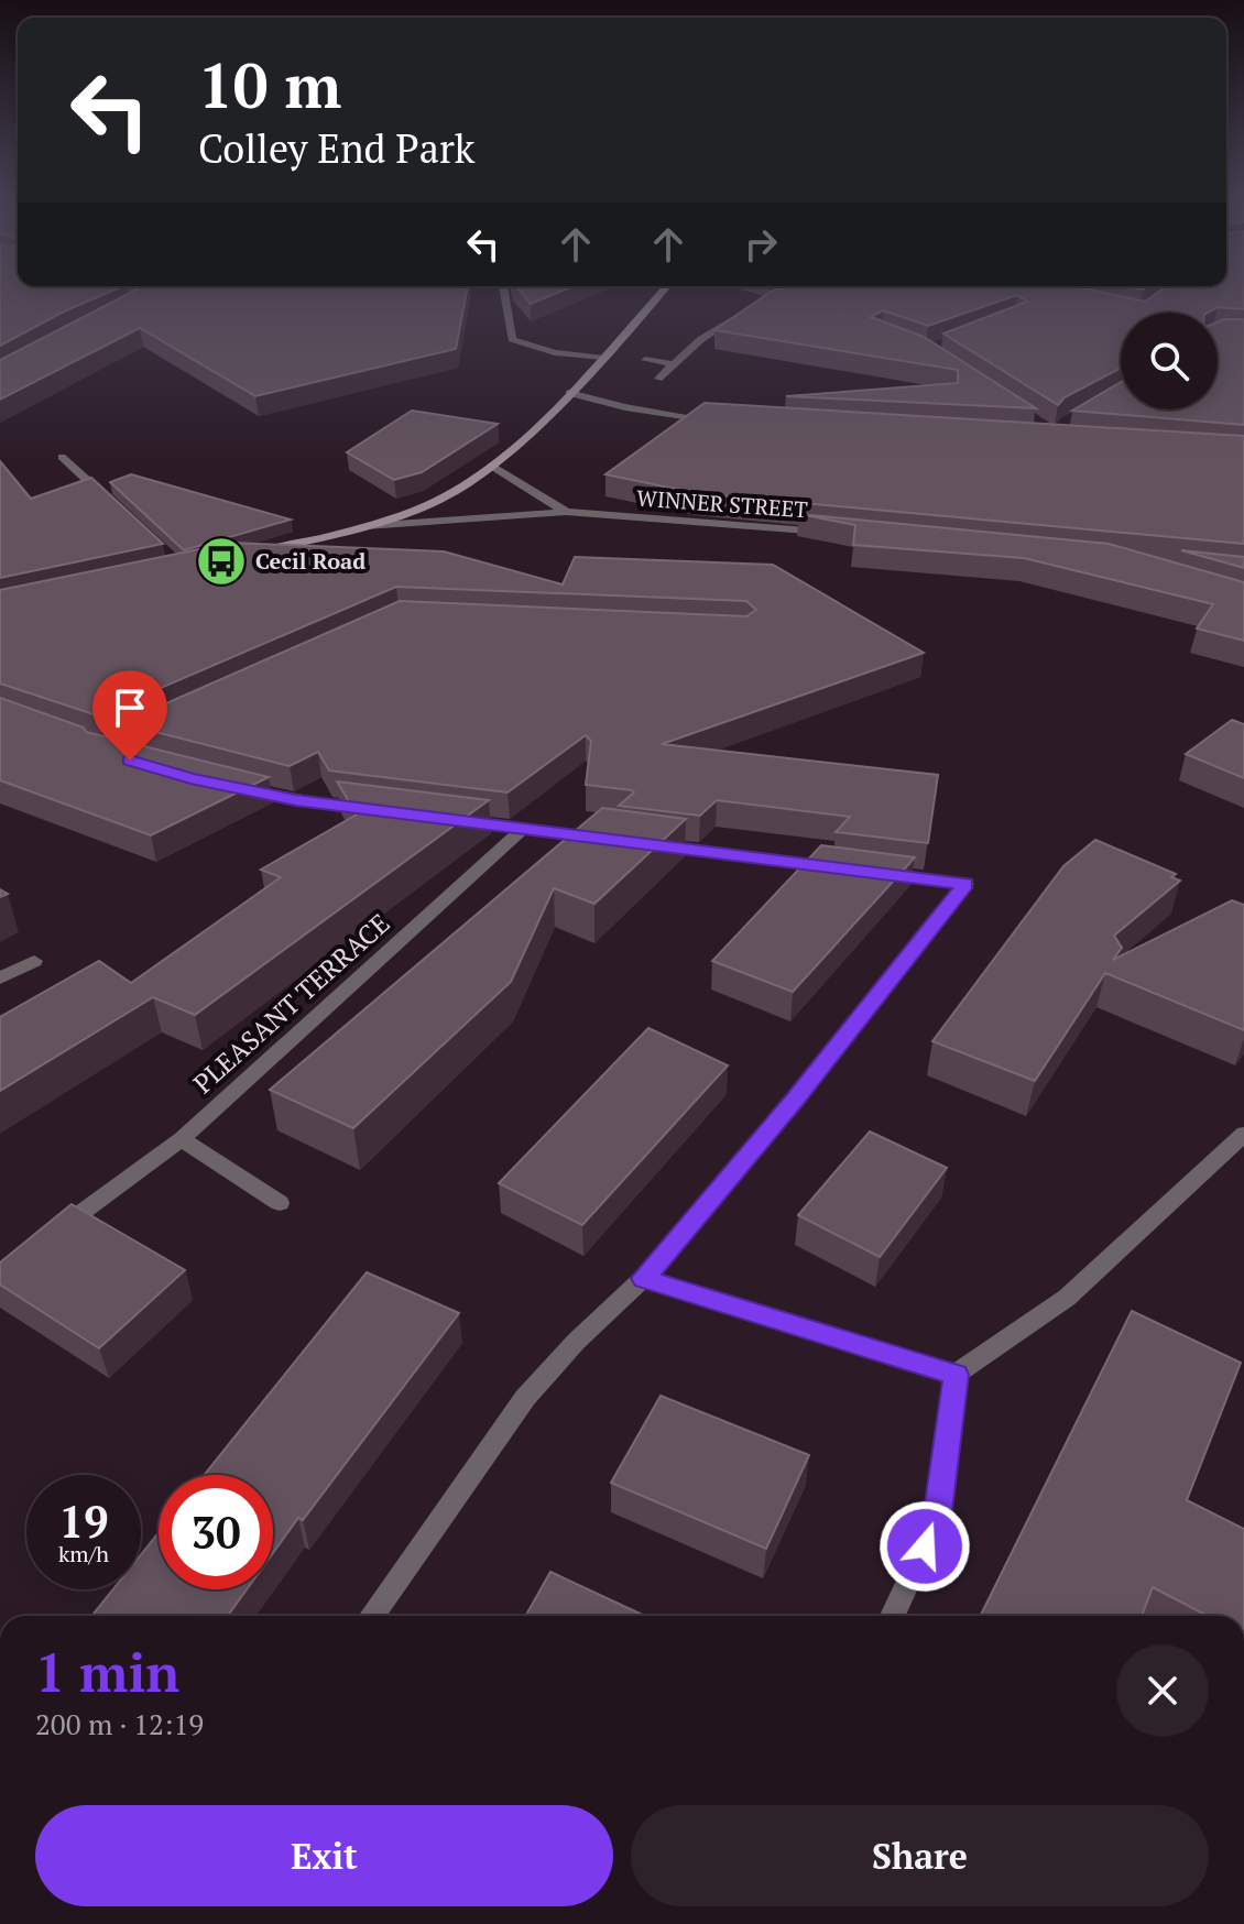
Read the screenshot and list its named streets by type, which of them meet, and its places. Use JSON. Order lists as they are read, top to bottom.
{
  "streets": {
    "street": ["WINNER STREET", "PLEASANT TERRACE"]
  },
  "places": {
    "bus stop": ["Cecil Road"]
  },
  "page": {
    "turn": ["10 m", "Colley End Park"],
    "speed": "19 km/h",
    "limit": "30",
    "heading": ["1 min", "200 m · 12:19"],
    "buttons": ["Exit", "Share"]
  }
}
